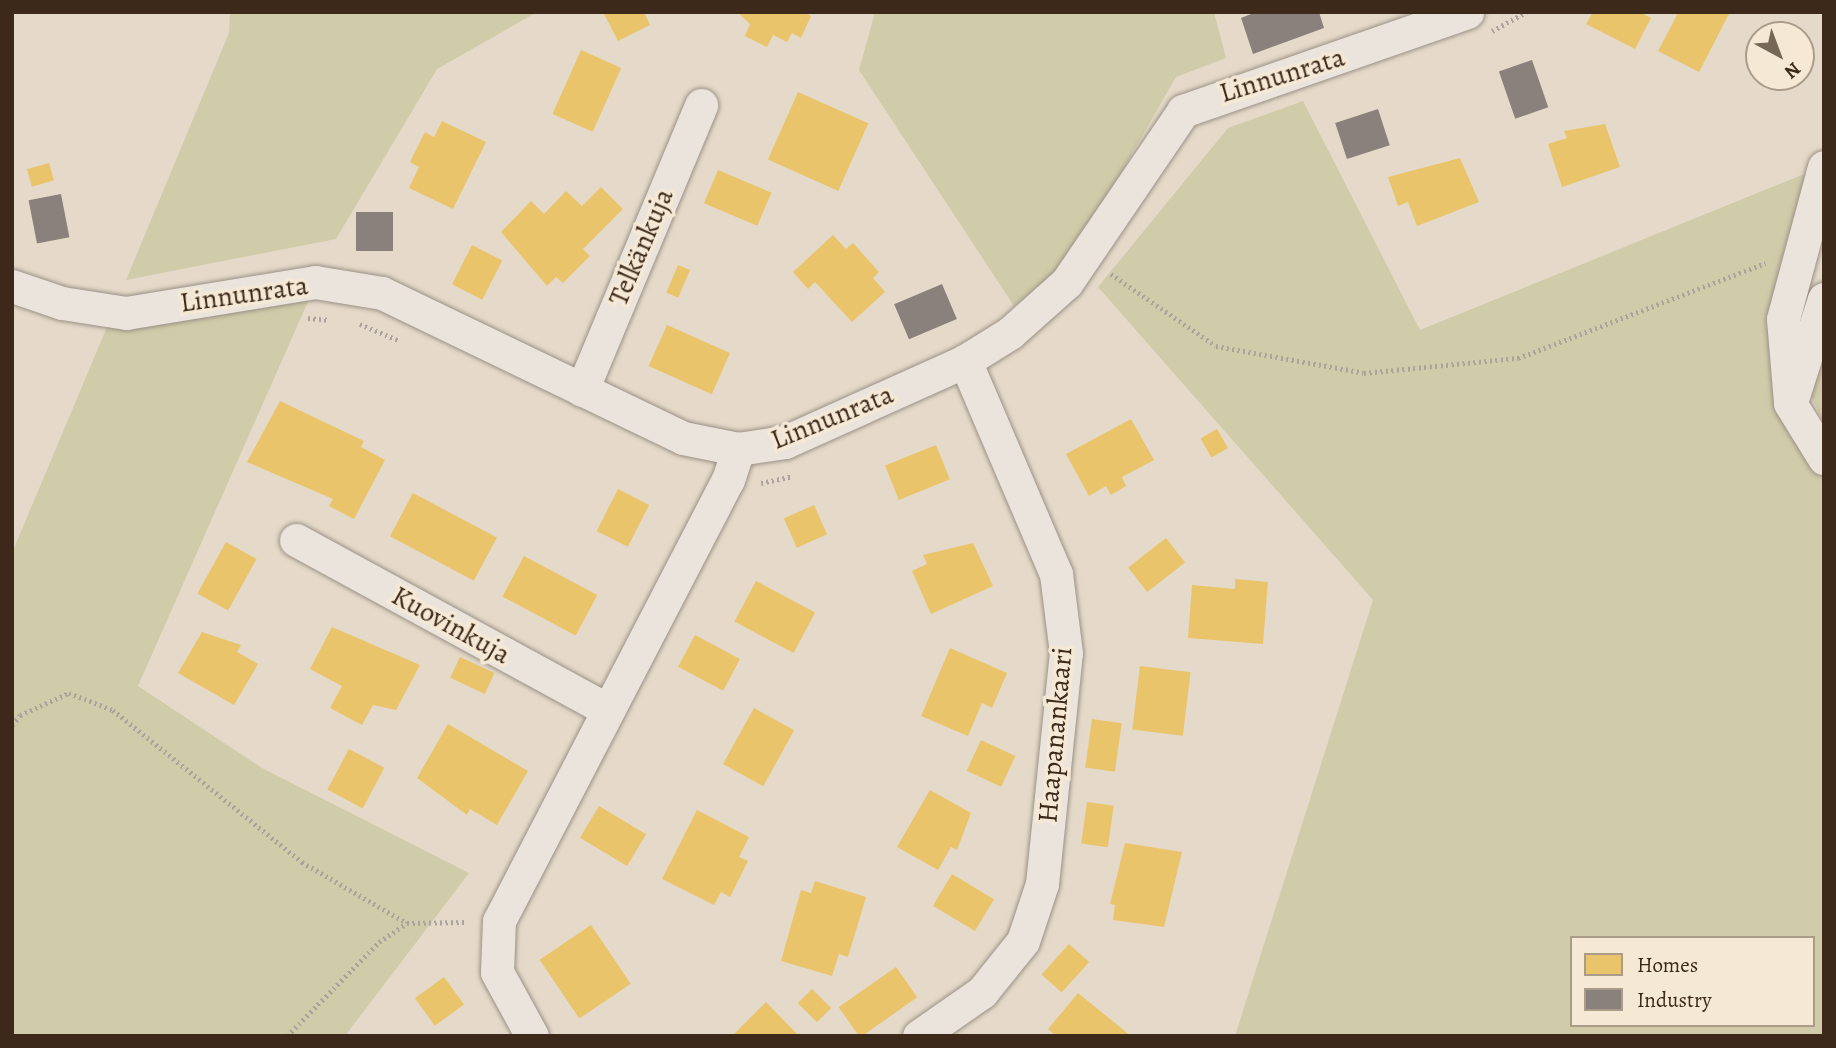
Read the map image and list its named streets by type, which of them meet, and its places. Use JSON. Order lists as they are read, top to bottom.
{
  "streets": {
    "street": [
      "Linnunrata",
      "Telkänkuja",
      "Kuovinkuja",
      "Haapanankaari"
    ]
  },
  "crossings": [
    ["Linnunrata", "Telkänkuja"],
    ["Linnunrata", "Haapanankaari"]
  ],
  "legend": ["Homes", "Industry"],
  "north": "bottom right"
}
